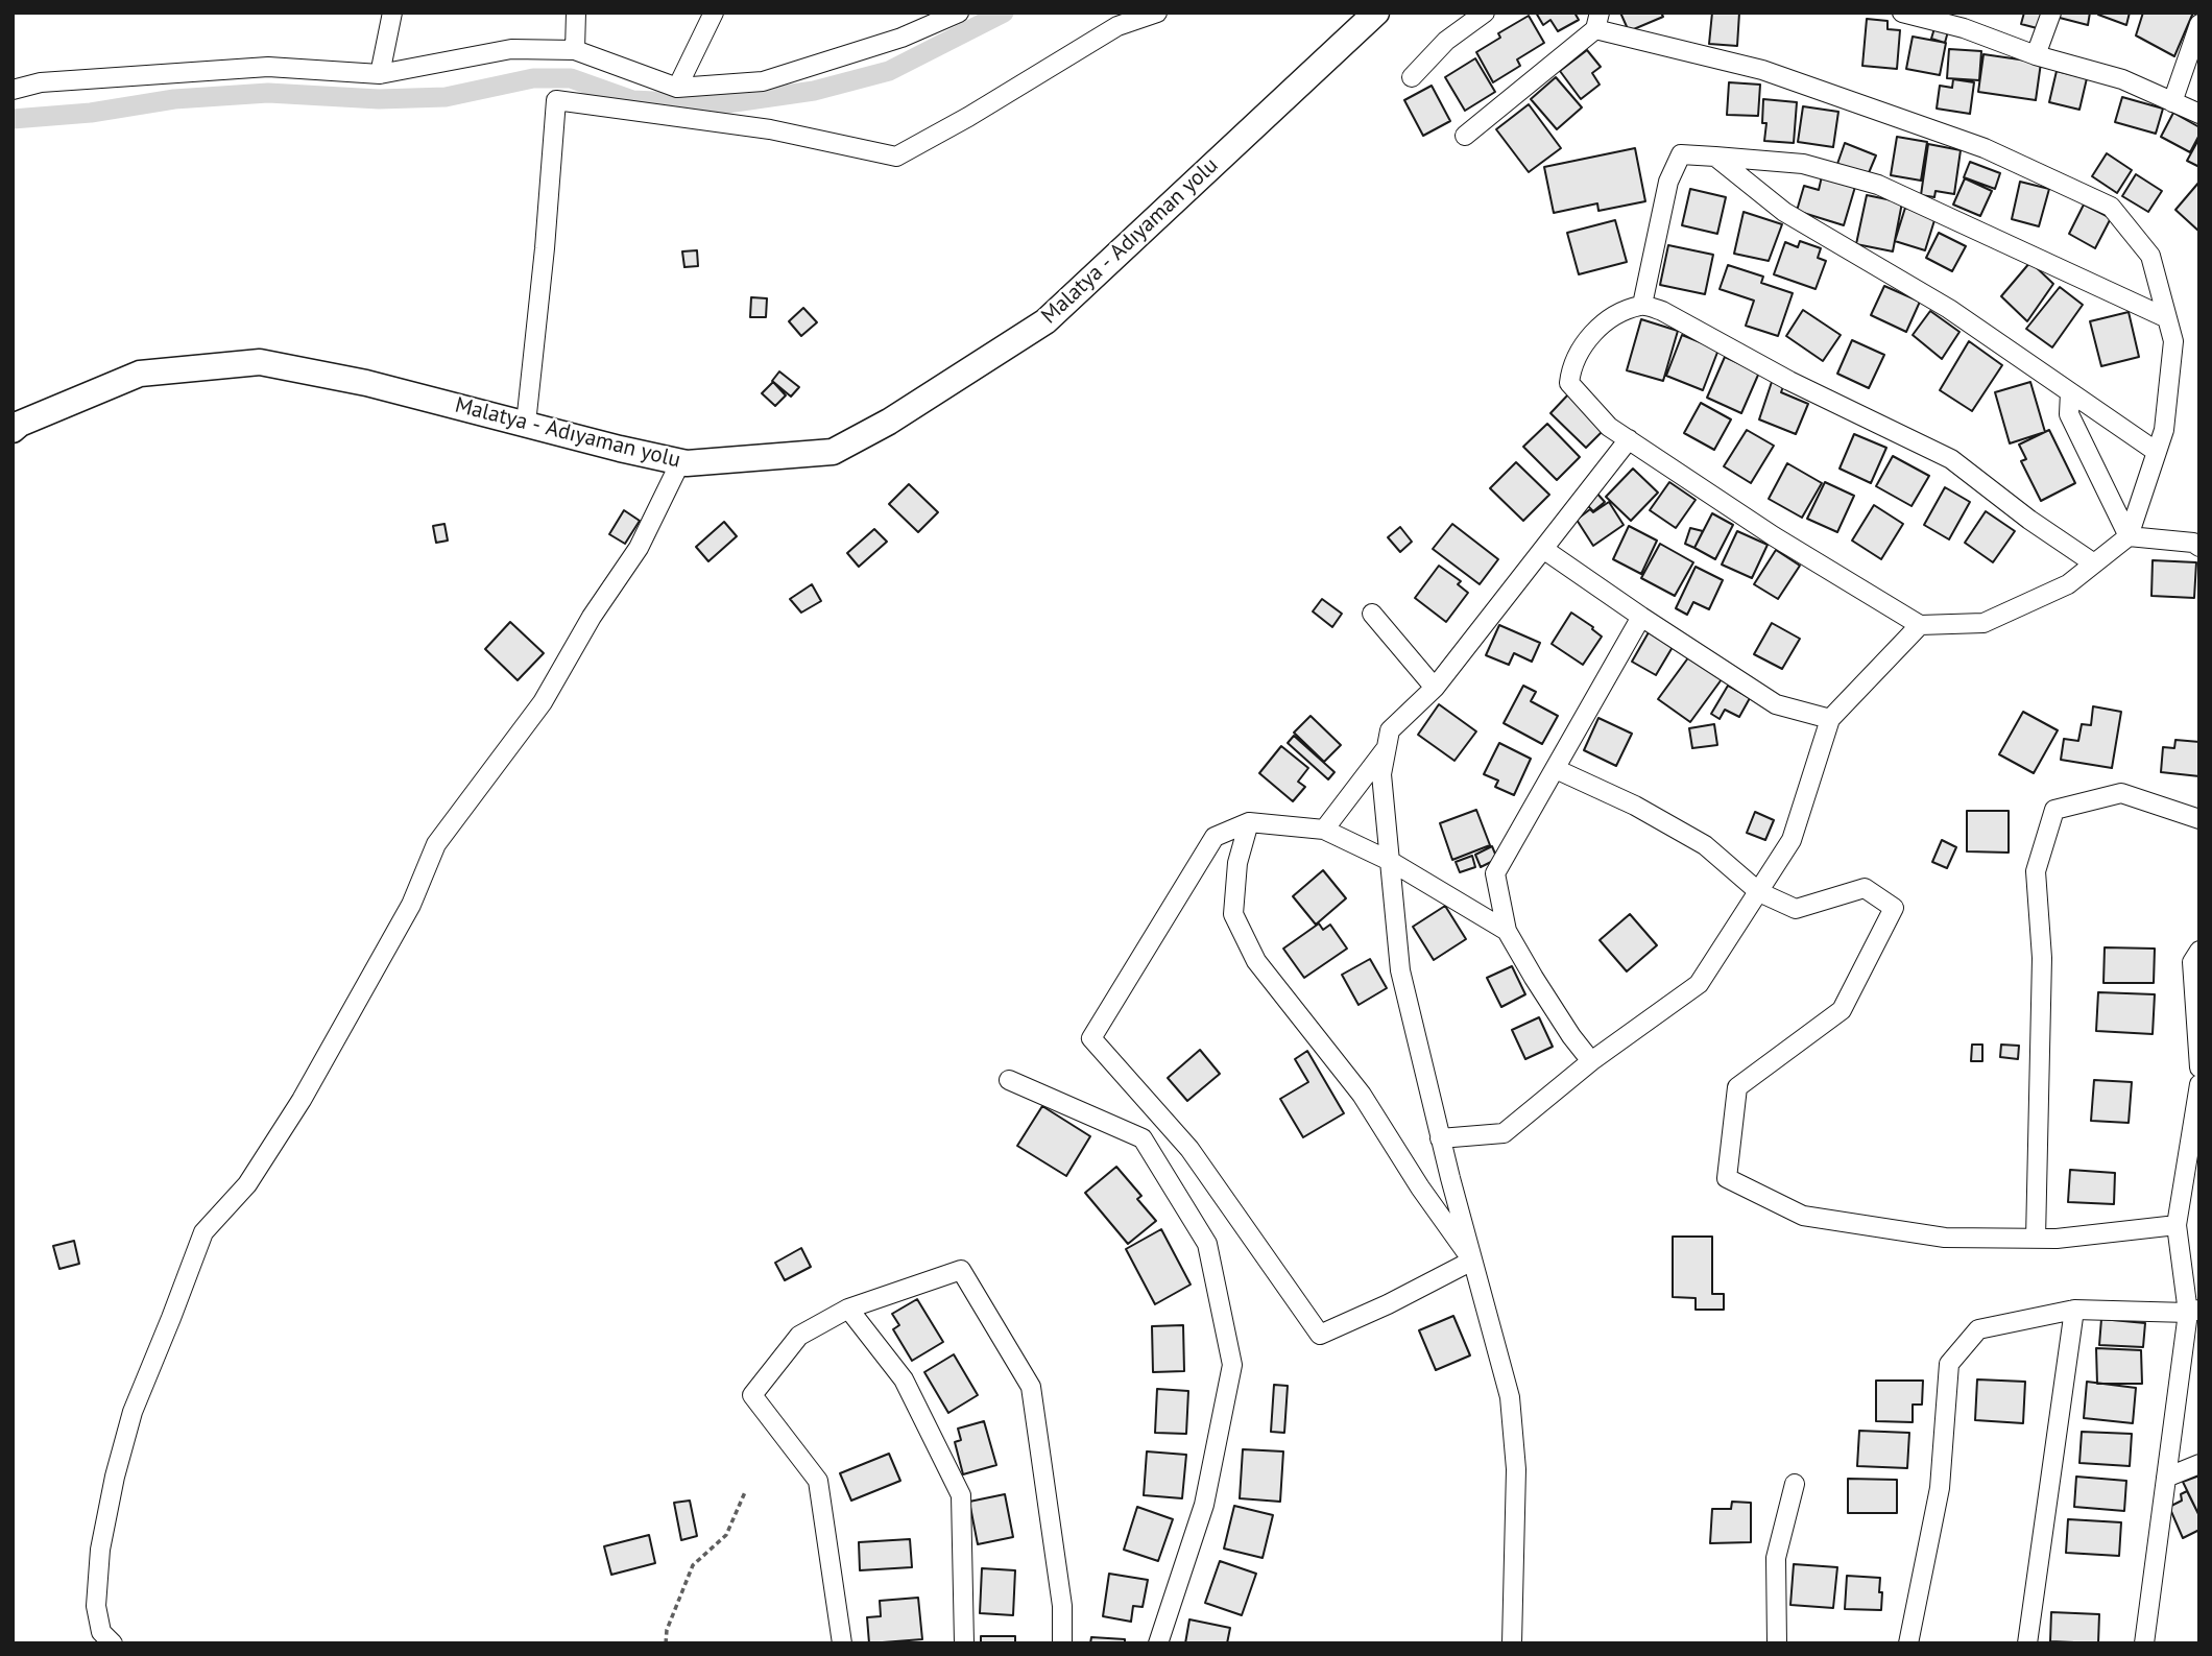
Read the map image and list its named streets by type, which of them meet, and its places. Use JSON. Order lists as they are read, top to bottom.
{
  "streets": {
    "main road": ["Malatya - Adıyaman yolu"]
  }
}
